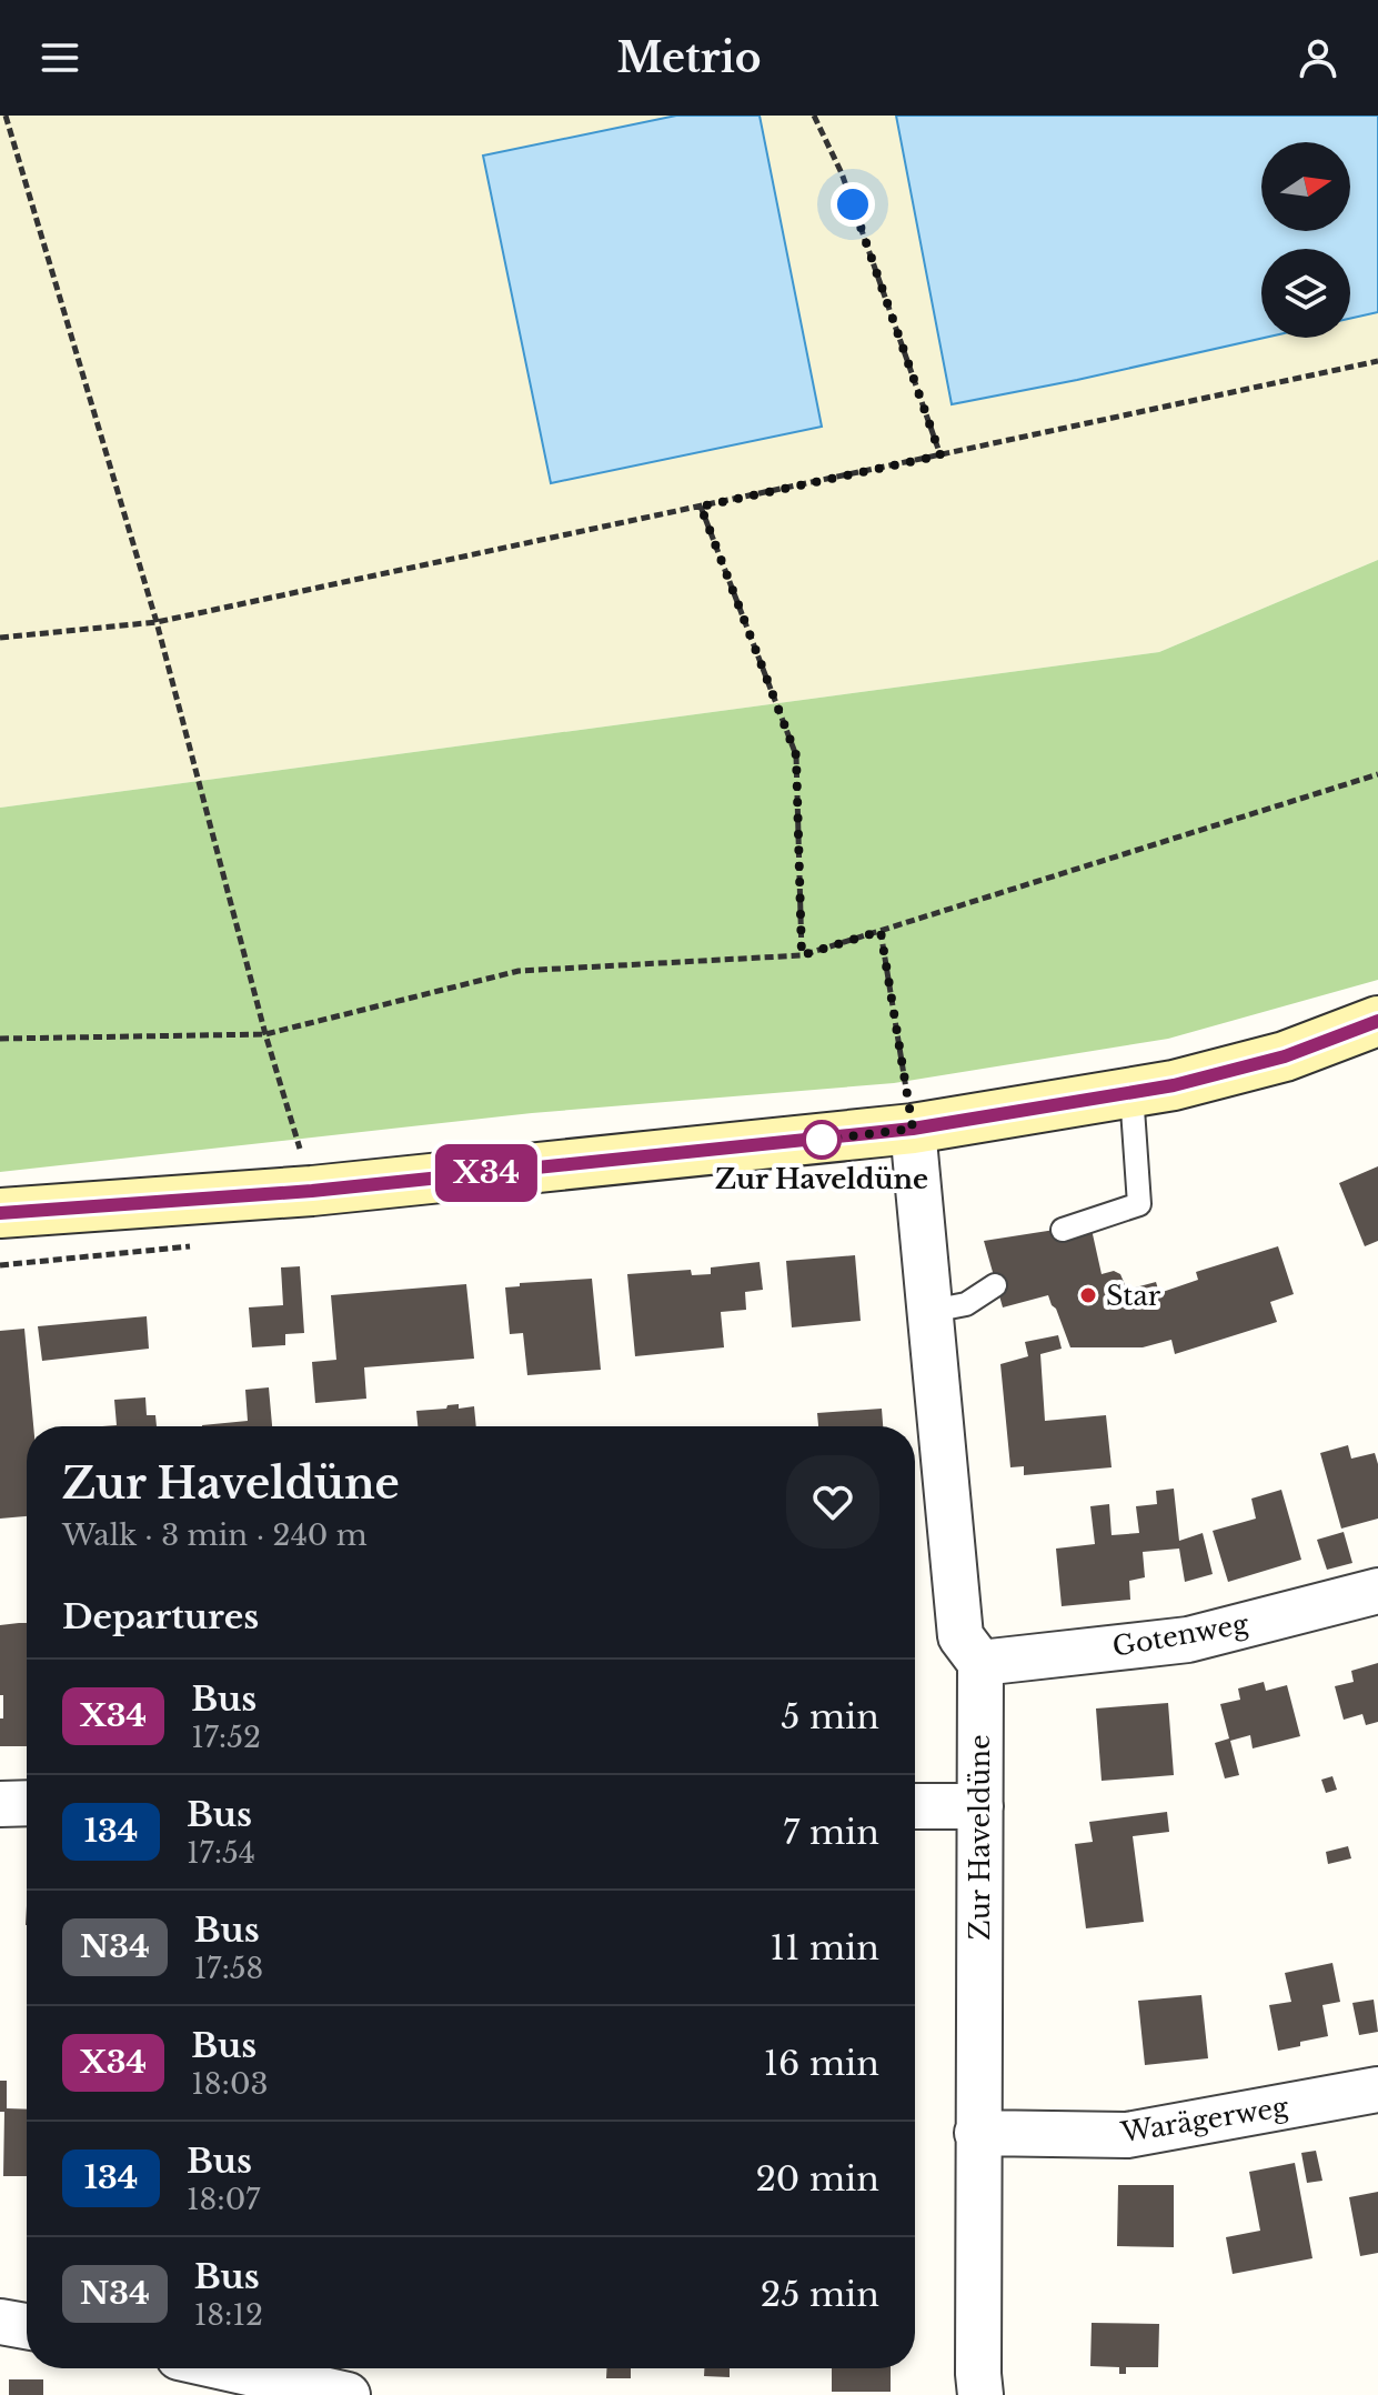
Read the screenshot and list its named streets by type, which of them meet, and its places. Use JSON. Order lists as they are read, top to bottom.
{
  "streets": {
    "street": ["Gotenweg", "Zur Haveldüne", "Warägerweg"]
  },
  "crossings": [
    ["Gotenweg", "Zur Haveldüne"],
    ["Zur Haveldüne", "Warägerweg"]
  ],
  "places": ["Zur Haveldüne", "Star"],
  "lines": ["bus line X34"],
  "north": "right",
  "page": {
    "header": "Metrio",
    "on_map": "X34",
    "heading": [
      ["Zur Haveldüne", "Walk · 3 min · 240 m"],
      "Departures"
    ],
    "list": [
      {
        "mark": "X34",
        "name": "Bus",
        "note": "17:52",
        "value": "5 min"
      },
      {
        "mark": "134",
        "name": "Bus",
        "note": "17:54",
        "value": "7 min"
      },
      {
        "mark": "N34",
        "name": "Bus",
        "note": "17:58",
        "value": "11 min"
      },
      {
        "mark": "X34",
        "name": "Bus",
        "note": "18:03",
        "value": "16 min"
      },
      {
        "mark": "134",
        "name": "Bus",
        "note": "18:07",
        "value": "20 min"
      },
      {
        "mark": "N34",
        "name": "Bus",
        "note": "18:12",
        "value": "25 min"
      }
    ]
  }
}
